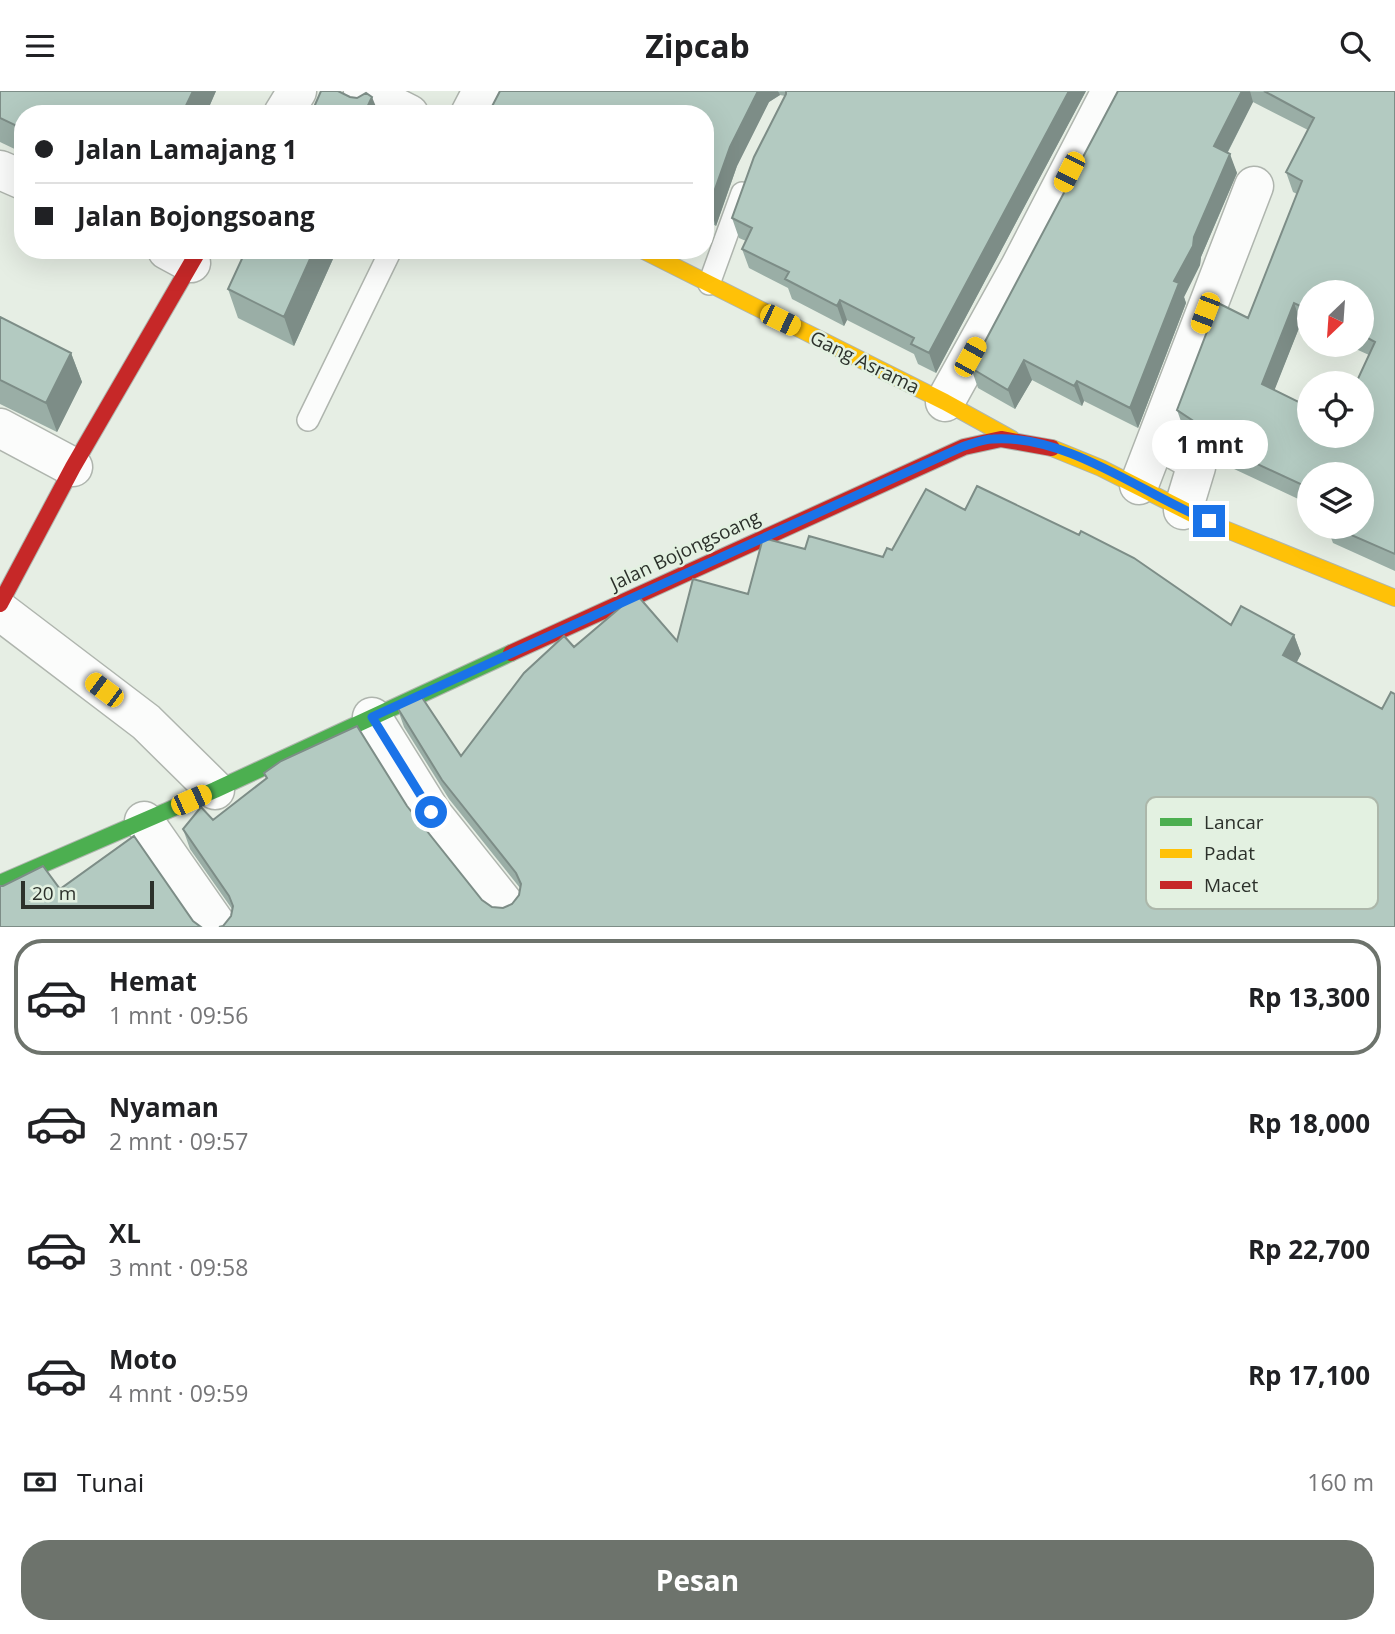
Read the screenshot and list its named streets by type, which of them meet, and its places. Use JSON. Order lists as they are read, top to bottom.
{
  "streets": {
    "main road": ["Gang Asrama", "Jalan Bojongsoang"]
  },
  "crossings": [
    ["Gang Asrama", "Jalan Bojongsoang"]
  ],
  "legend": ["Lancar", "Padat", "Macet"],
  "scale_bar": "20 m",
  "north": "bottom left",
  "page": {
    "header": "Zipcab",
    "banner": ["Jalan Lamajang 1", "Jalan Bojongsoang"],
    "bubble": "1 mnt",
    "scale": "20 m",
    "list": [
      {
        "name": "Hemat",
        "note": "1 mnt · 09:56",
        "value": "Rp 13,300"
      },
      {
        "name": "Nyaman",
        "note": "2 mnt · 09:57",
        "value": "Rp 18,000"
      },
      {
        "name": "XL",
        "note": "3 mnt · 09:58",
        "value": "Rp 22,700"
      },
      {
        "name": "Moto",
        "note": "4 mnt · 09:59",
        "value": "Rp 17,100"
      }
    ],
    "pay": ["Tunai", "160 m"],
    "buttons": "Pesan"
  }
}
